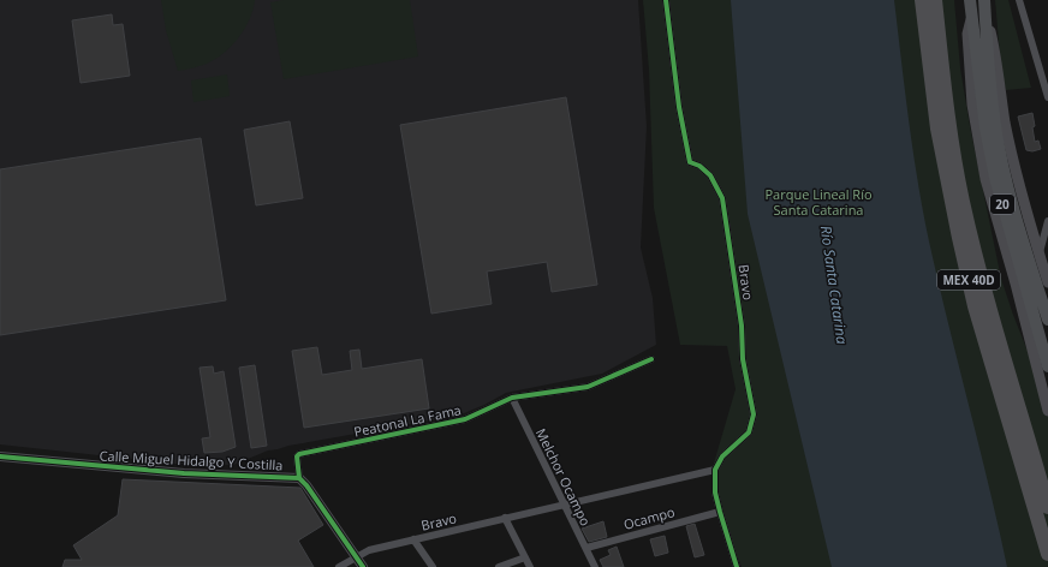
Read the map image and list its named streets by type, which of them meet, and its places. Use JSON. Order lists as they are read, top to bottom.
{
  "streets": {
    "highway": ["MEX 40D"],
    "main road": ["20"],
    "street": [
      "Bravo",
      "Peatonal La Fama",
      "Calle Miguel Hidalgo Y Costilla",
      "Melchor Ocampo",
      "Ocampo"
    ]
  },
  "crossings": [
    ["Bravo", "Calle Miguel Hidalgo Y Costilla"],
    ["Bravo", "Melchor Ocampo"],
    ["Peatonal La Fama", "Calle Miguel Hidalgo Y Costilla"],
    ["Peatonal La Fama", "Melchor Ocampo"],
    ["Melchor Ocampo", "Ocampo"]
  ],
  "water": ["Río Santa Catarina"],
  "parks": ["Parque Lineal Río Santa Catarina"]
}
